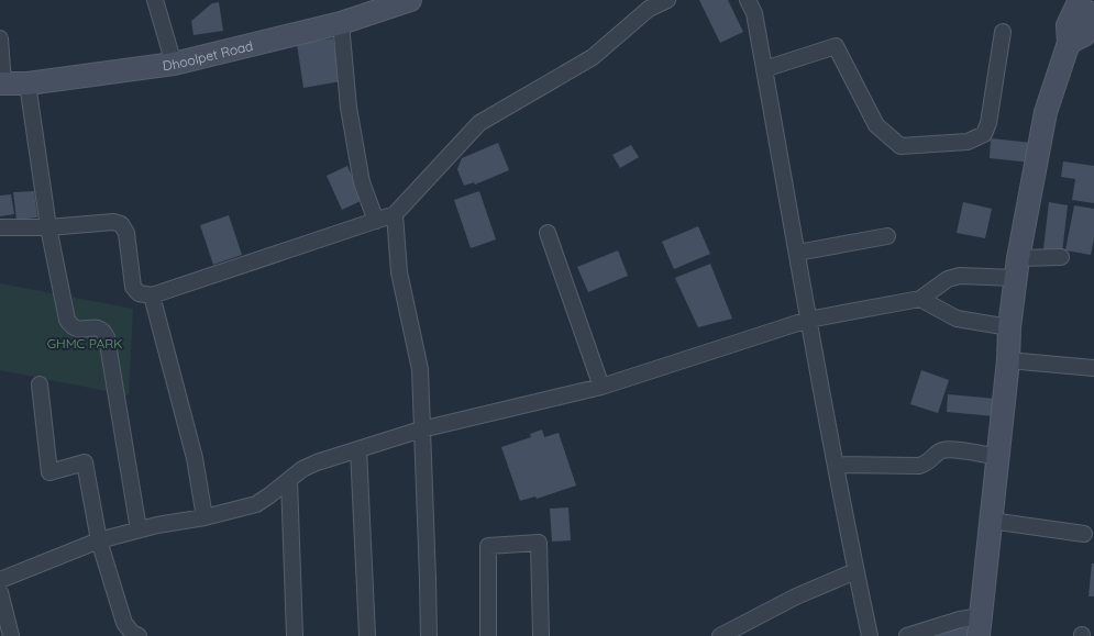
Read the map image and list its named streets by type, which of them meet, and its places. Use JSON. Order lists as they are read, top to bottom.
{
  "streets": {
    "main road": ["Dhoolpet Road"]
  },
  "parks": ["GHMC PARK"]
}
